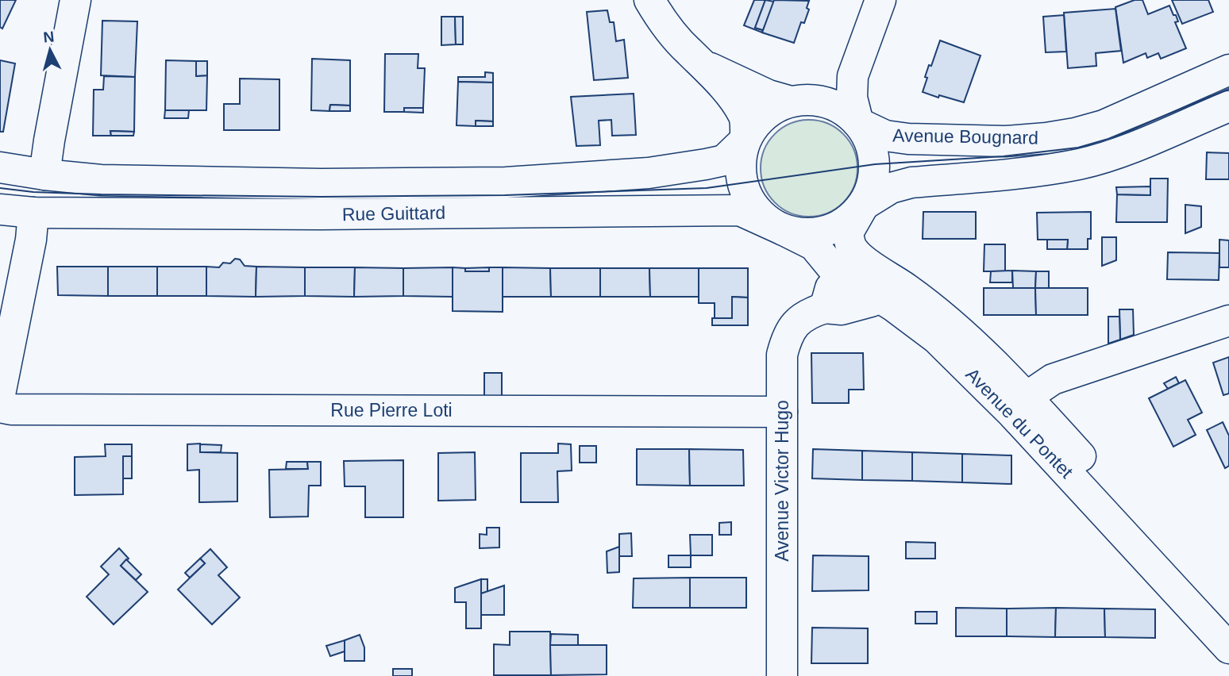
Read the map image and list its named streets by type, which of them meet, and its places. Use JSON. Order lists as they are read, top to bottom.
{
  "streets": {
    "street": [
      "Avenue Bougnard",
      "Rue Guittard",
      "Rue Pierre Loti",
      "Avenue du Pontet",
      "Avenue Victor Hugo"
    ]
  },
  "crossings": [
    ["Avenue Bougnard", "Rue Guittard"],
    ["Avenue Bougnard", "Avenue du Pontet"],
    ["Rue Guittard", "Avenue du Pontet"],
    ["Rue Pierre Loti", "Avenue Victor Hugo"],
    ["Avenue du Pontet", "Avenue Victor Hugo"]
  ],
  "north": "top"
}
